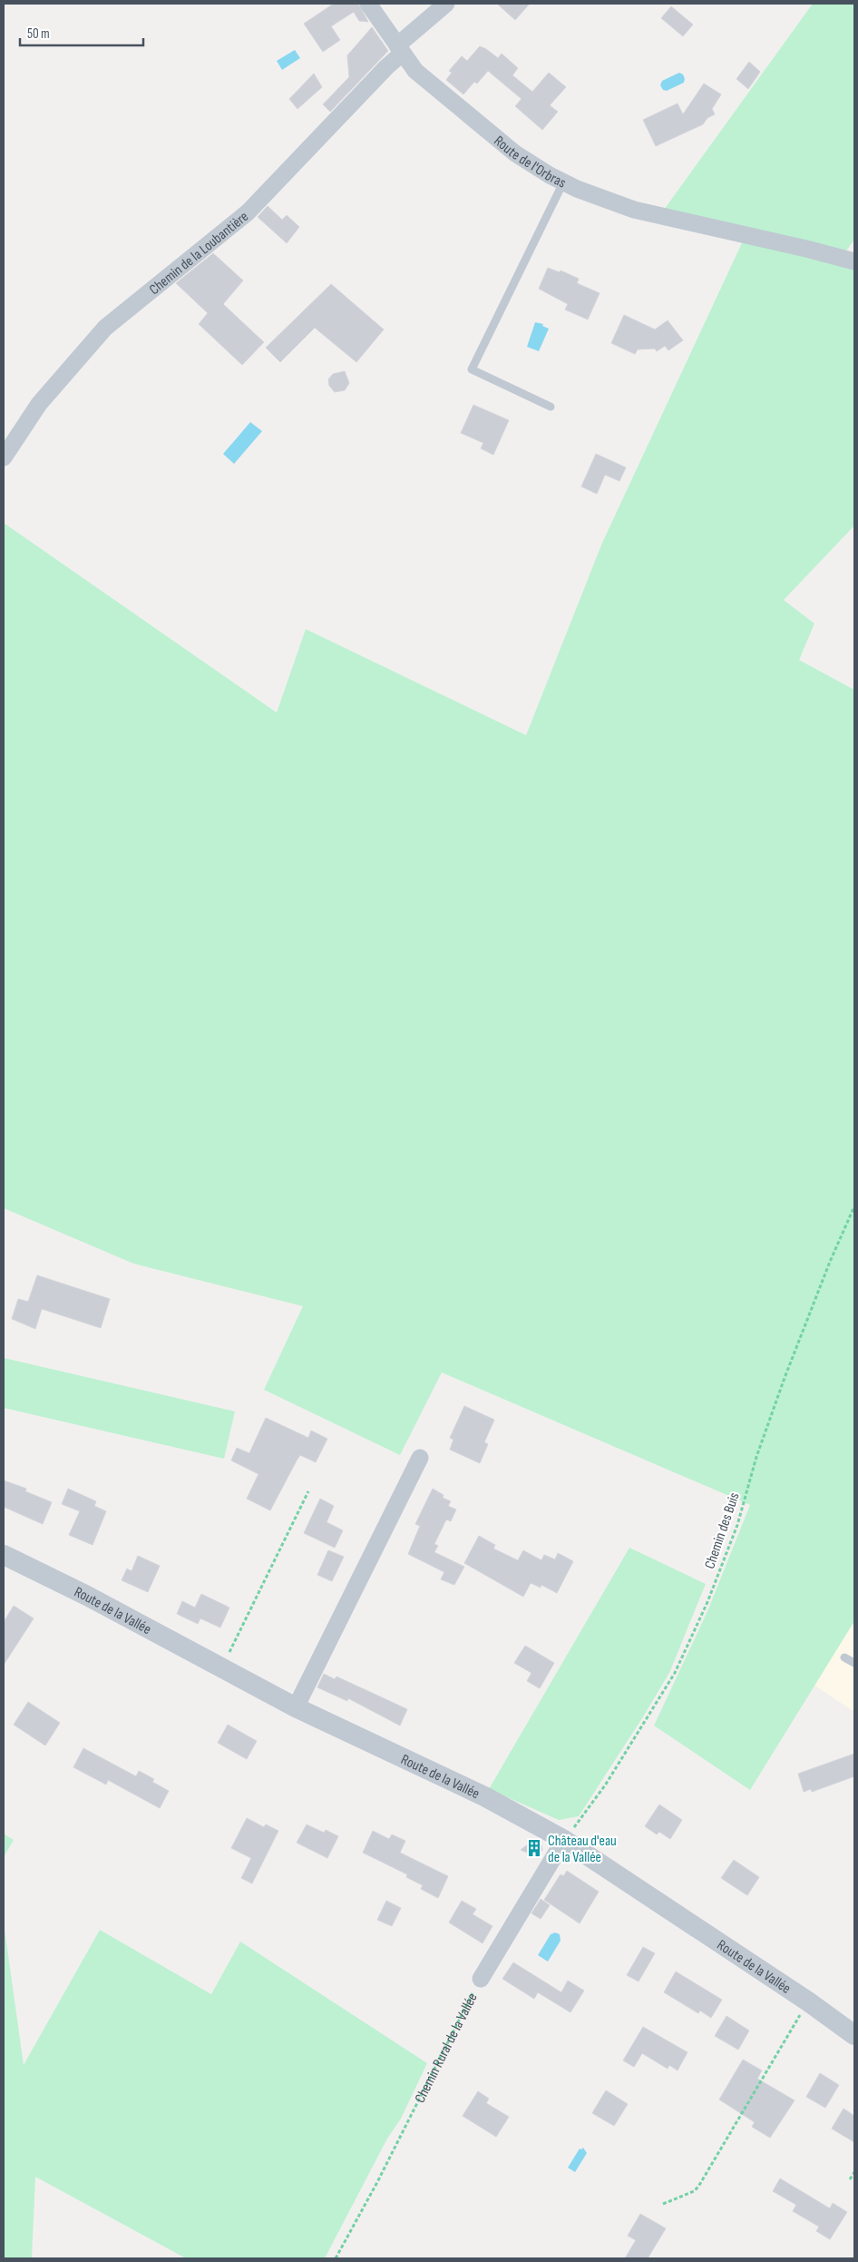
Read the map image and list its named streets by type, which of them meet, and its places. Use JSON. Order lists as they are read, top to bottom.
{
  "streets": {
    "street": [
      "Route de l'Orbras",
      "Chemin de la Loubantière",
      "Route de la Vallée",
      "Chemin Rural de la Vallée"
    ],
    "path": ["Chemin des Buis"]
  },
  "crossings": [
    ["Route de l'Orbras", "Chemin de la Loubantière"],
    ["Chemin des Buis", "Route de la Vallée"],
    ["Chemin des Buis", "Chemin Rural de la Vallée"],
    ["Route de la Vallée", "Chemin Rural de la Vallée"]
  ],
  "places": {
    "building": ["Château d'eau de la Vallée"]
  },
  "scale_bar": "50 m"
}
